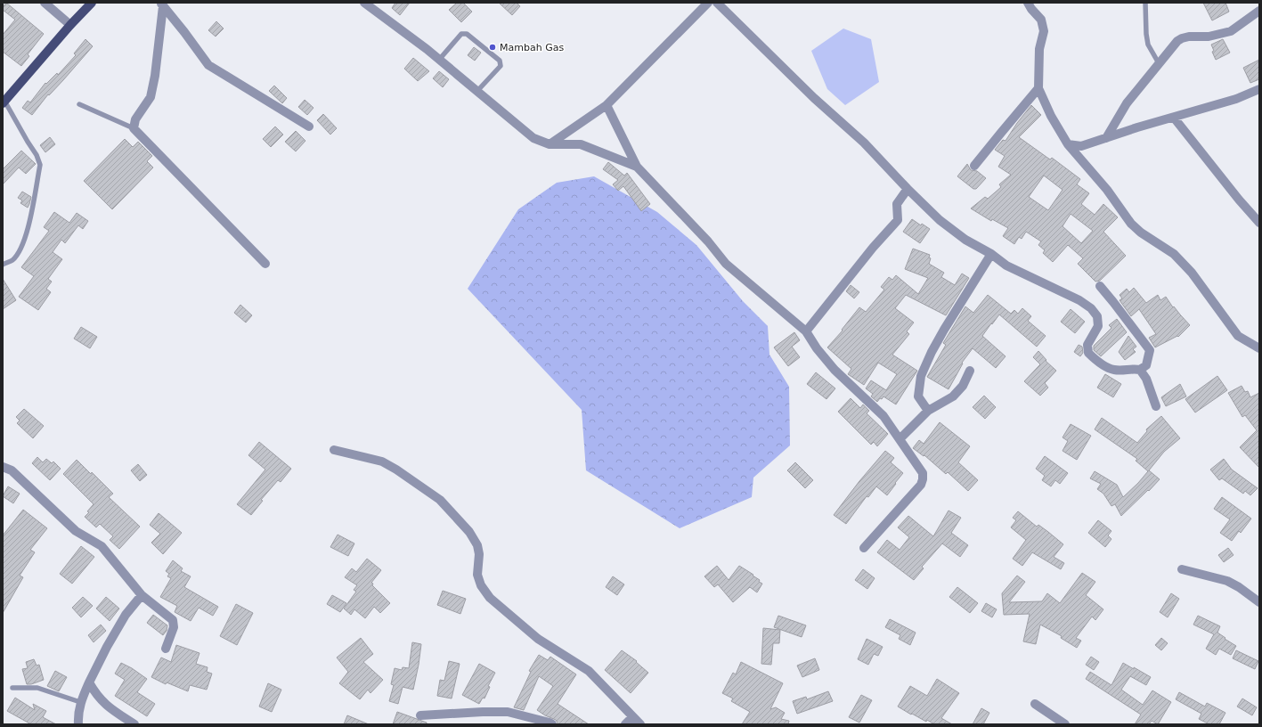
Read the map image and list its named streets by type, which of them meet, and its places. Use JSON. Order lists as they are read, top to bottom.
{
  "places": ["Mambah Gas"]
}
